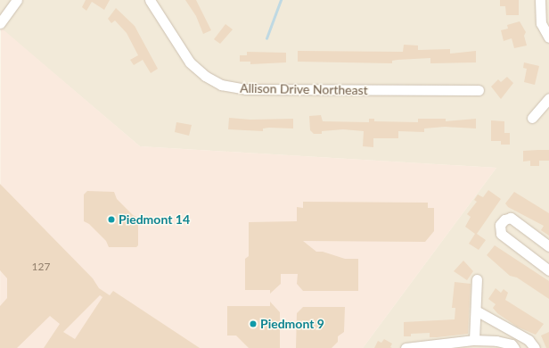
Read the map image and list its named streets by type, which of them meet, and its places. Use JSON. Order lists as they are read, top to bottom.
{
  "streets": {
    "street": ["Allison Drive Northeast"]
  },
  "places": ["Piedmont 14", "Piedmont 9"],
  "house_numbers": ["127"]
}
